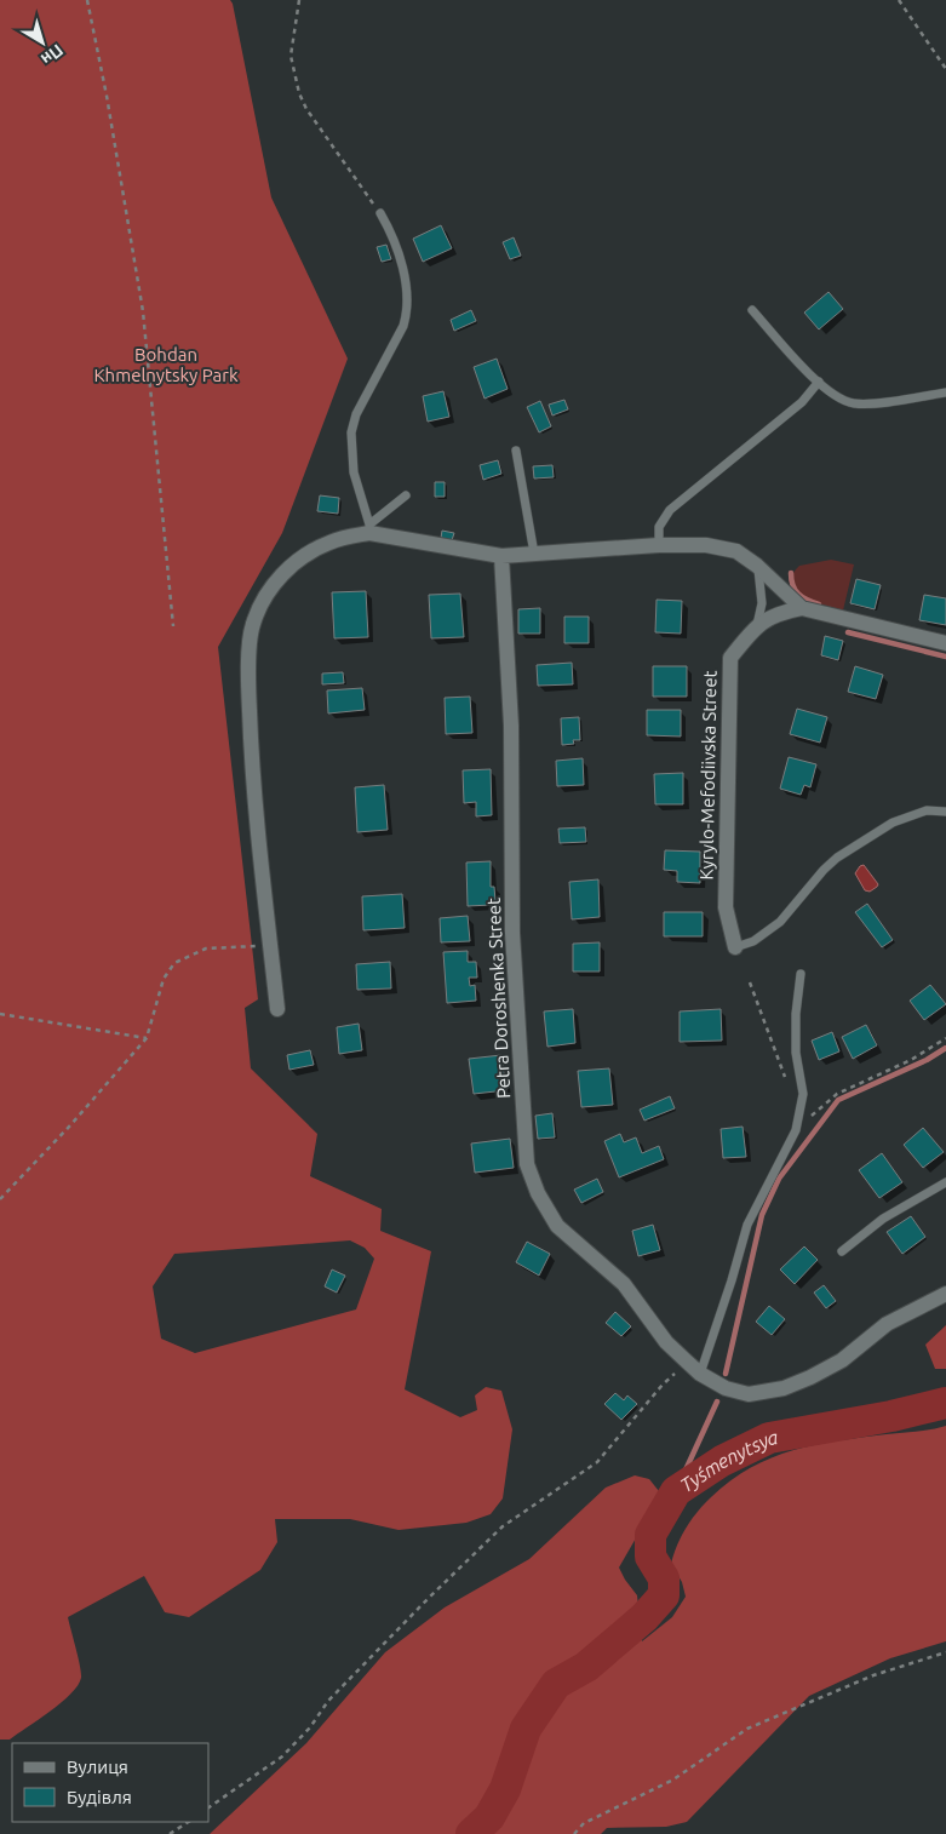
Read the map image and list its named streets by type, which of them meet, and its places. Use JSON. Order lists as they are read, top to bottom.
{
  "streets": {
    "street": ["Kyrylo-Mefodiivska Street", "Petra Doroshenka Street"]
  },
  "water": ["Tyśmenytsya"],
  "parks": ["Bohdan Khmelnytsky Park"],
  "legend": ["Вулиця", "Будівля"],
  "north": "bottom right"
}
